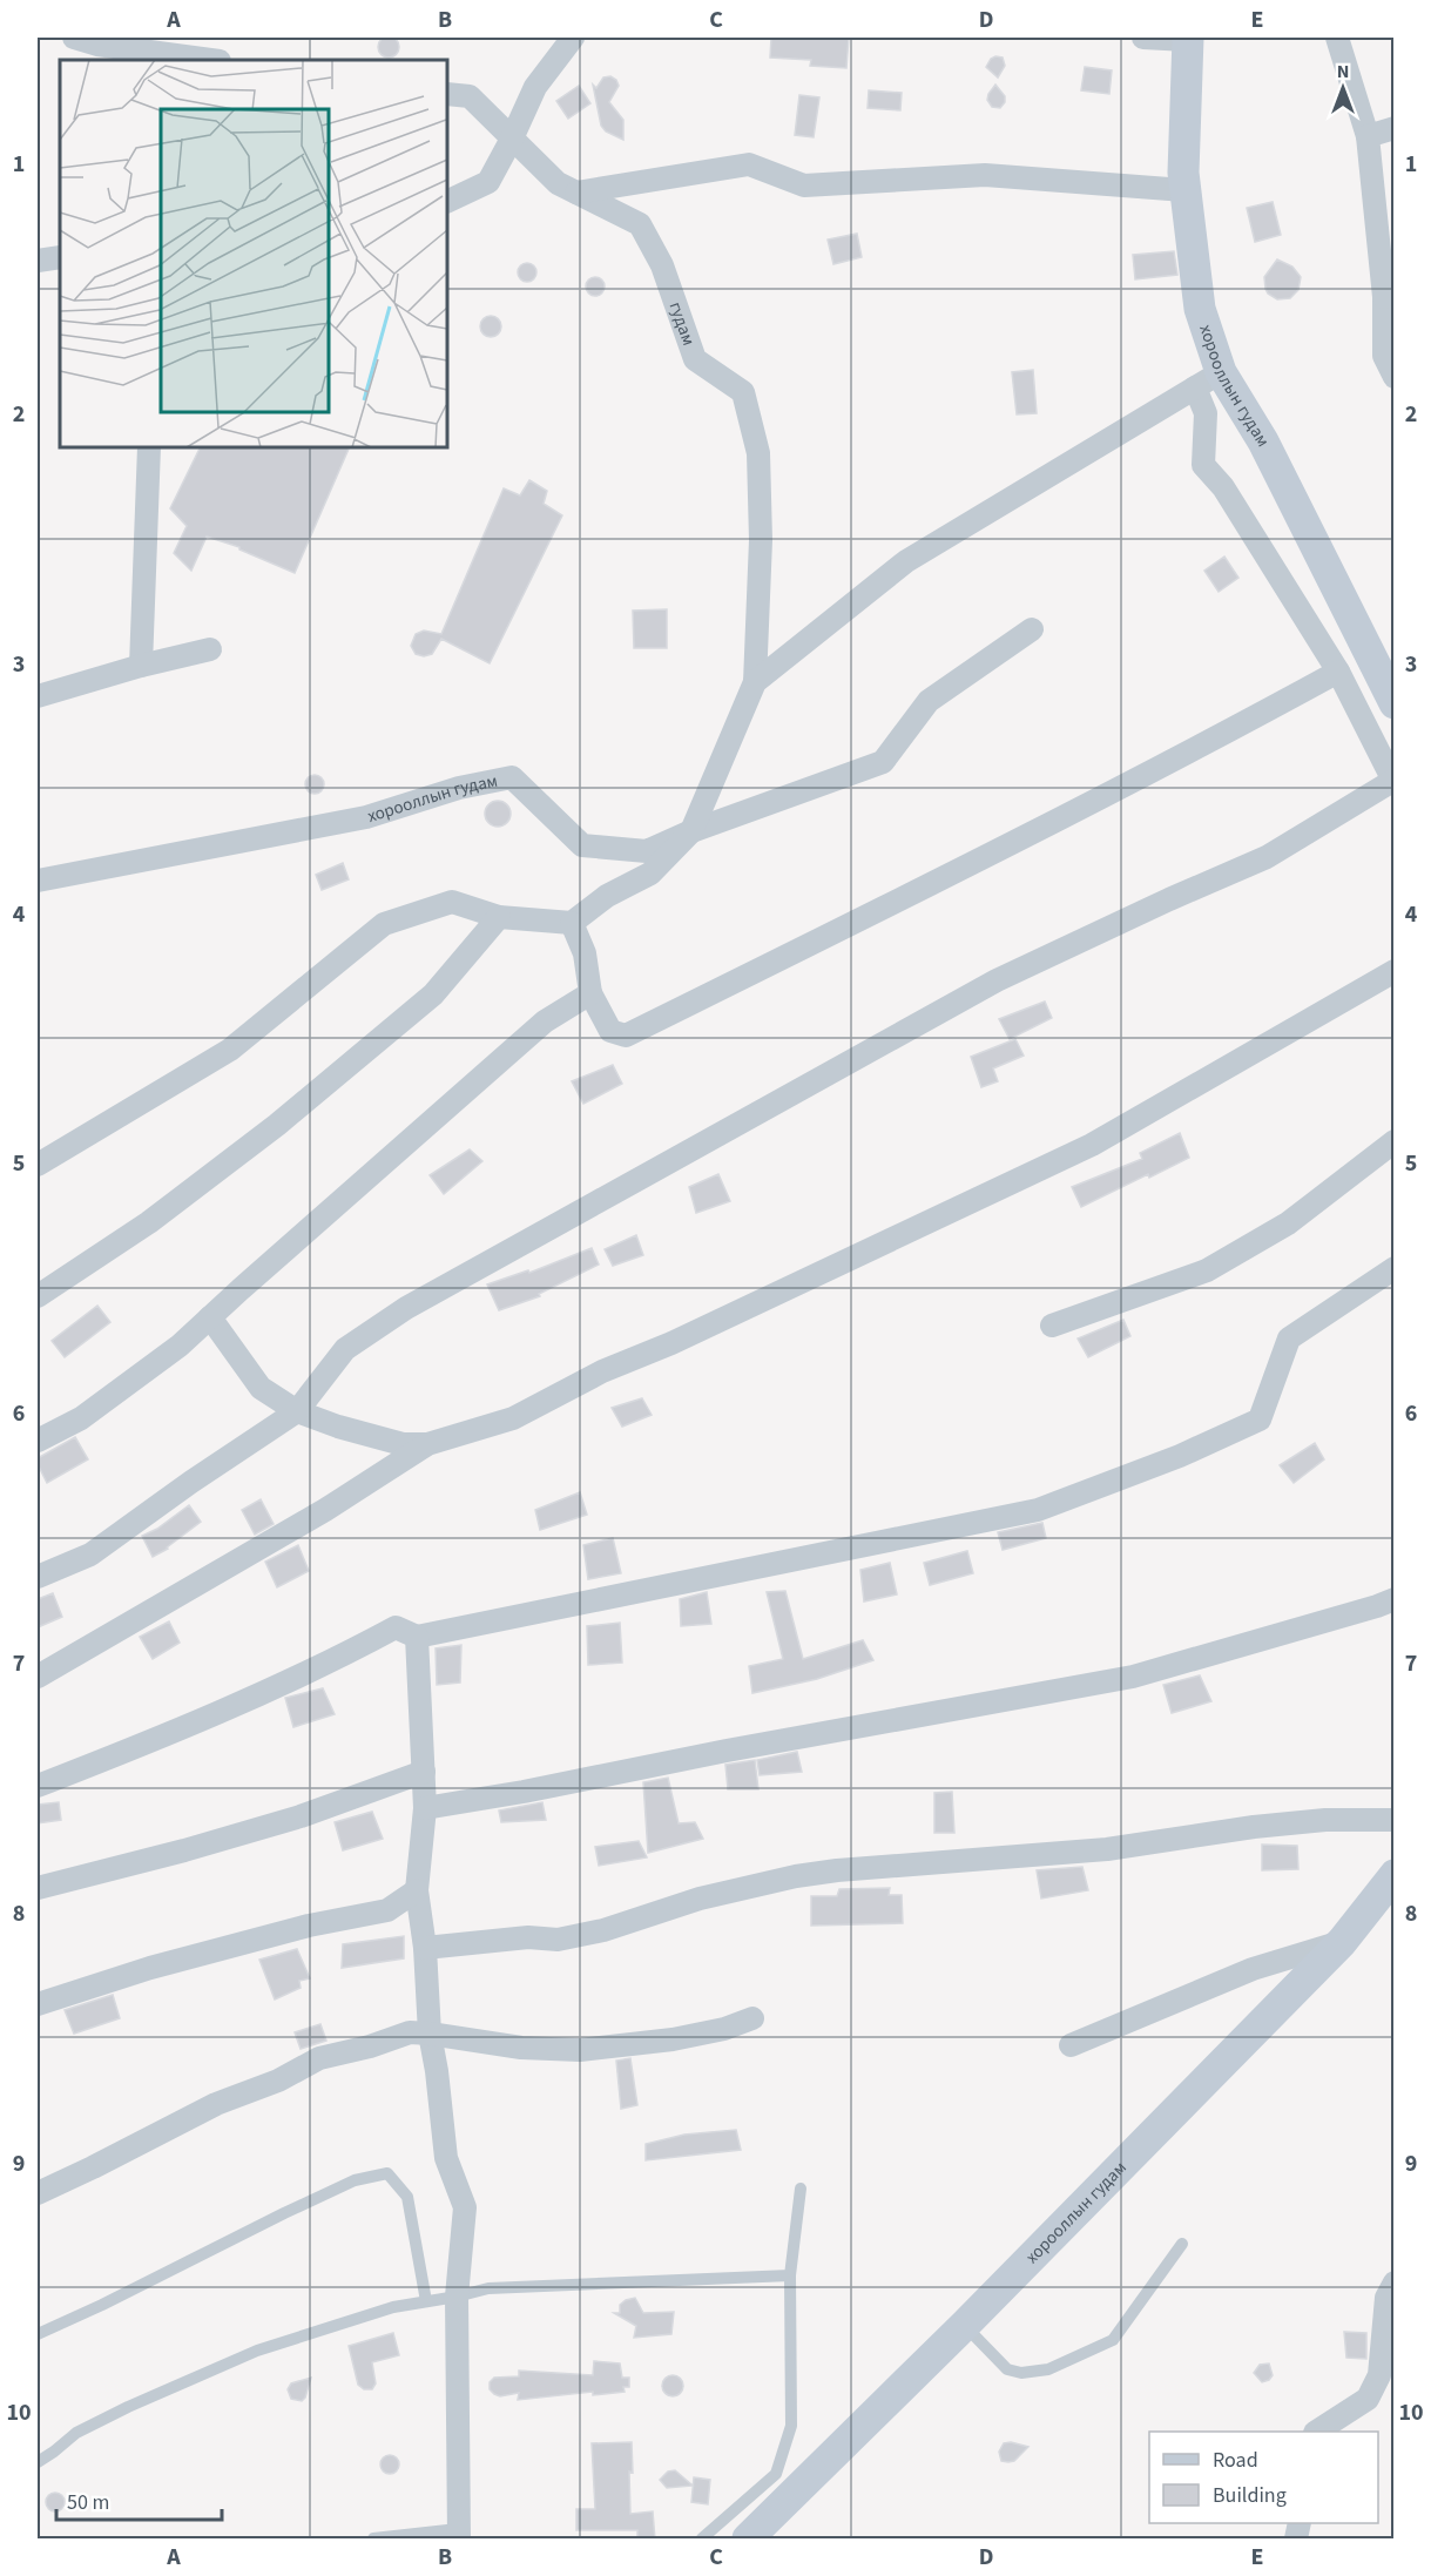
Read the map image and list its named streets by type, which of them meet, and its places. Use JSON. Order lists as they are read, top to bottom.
{
  "streets": {
    "main road": ["хорооллын гудам"],
    "street": ["гудам"]
  },
  "legend": ["Road", "Building"],
  "scale_bar": "50 m",
  "north": "top",
  "grid": {
    "columns": [
      "A",
      "B",
      "C",
      "D",
      "E"
    ],
    "rows": [
      "1",
      "2",
      "3",
      "4",
      "5",
      "6",
      "7",
      "8",
      "9",
      "10"
    ]
  }
}
